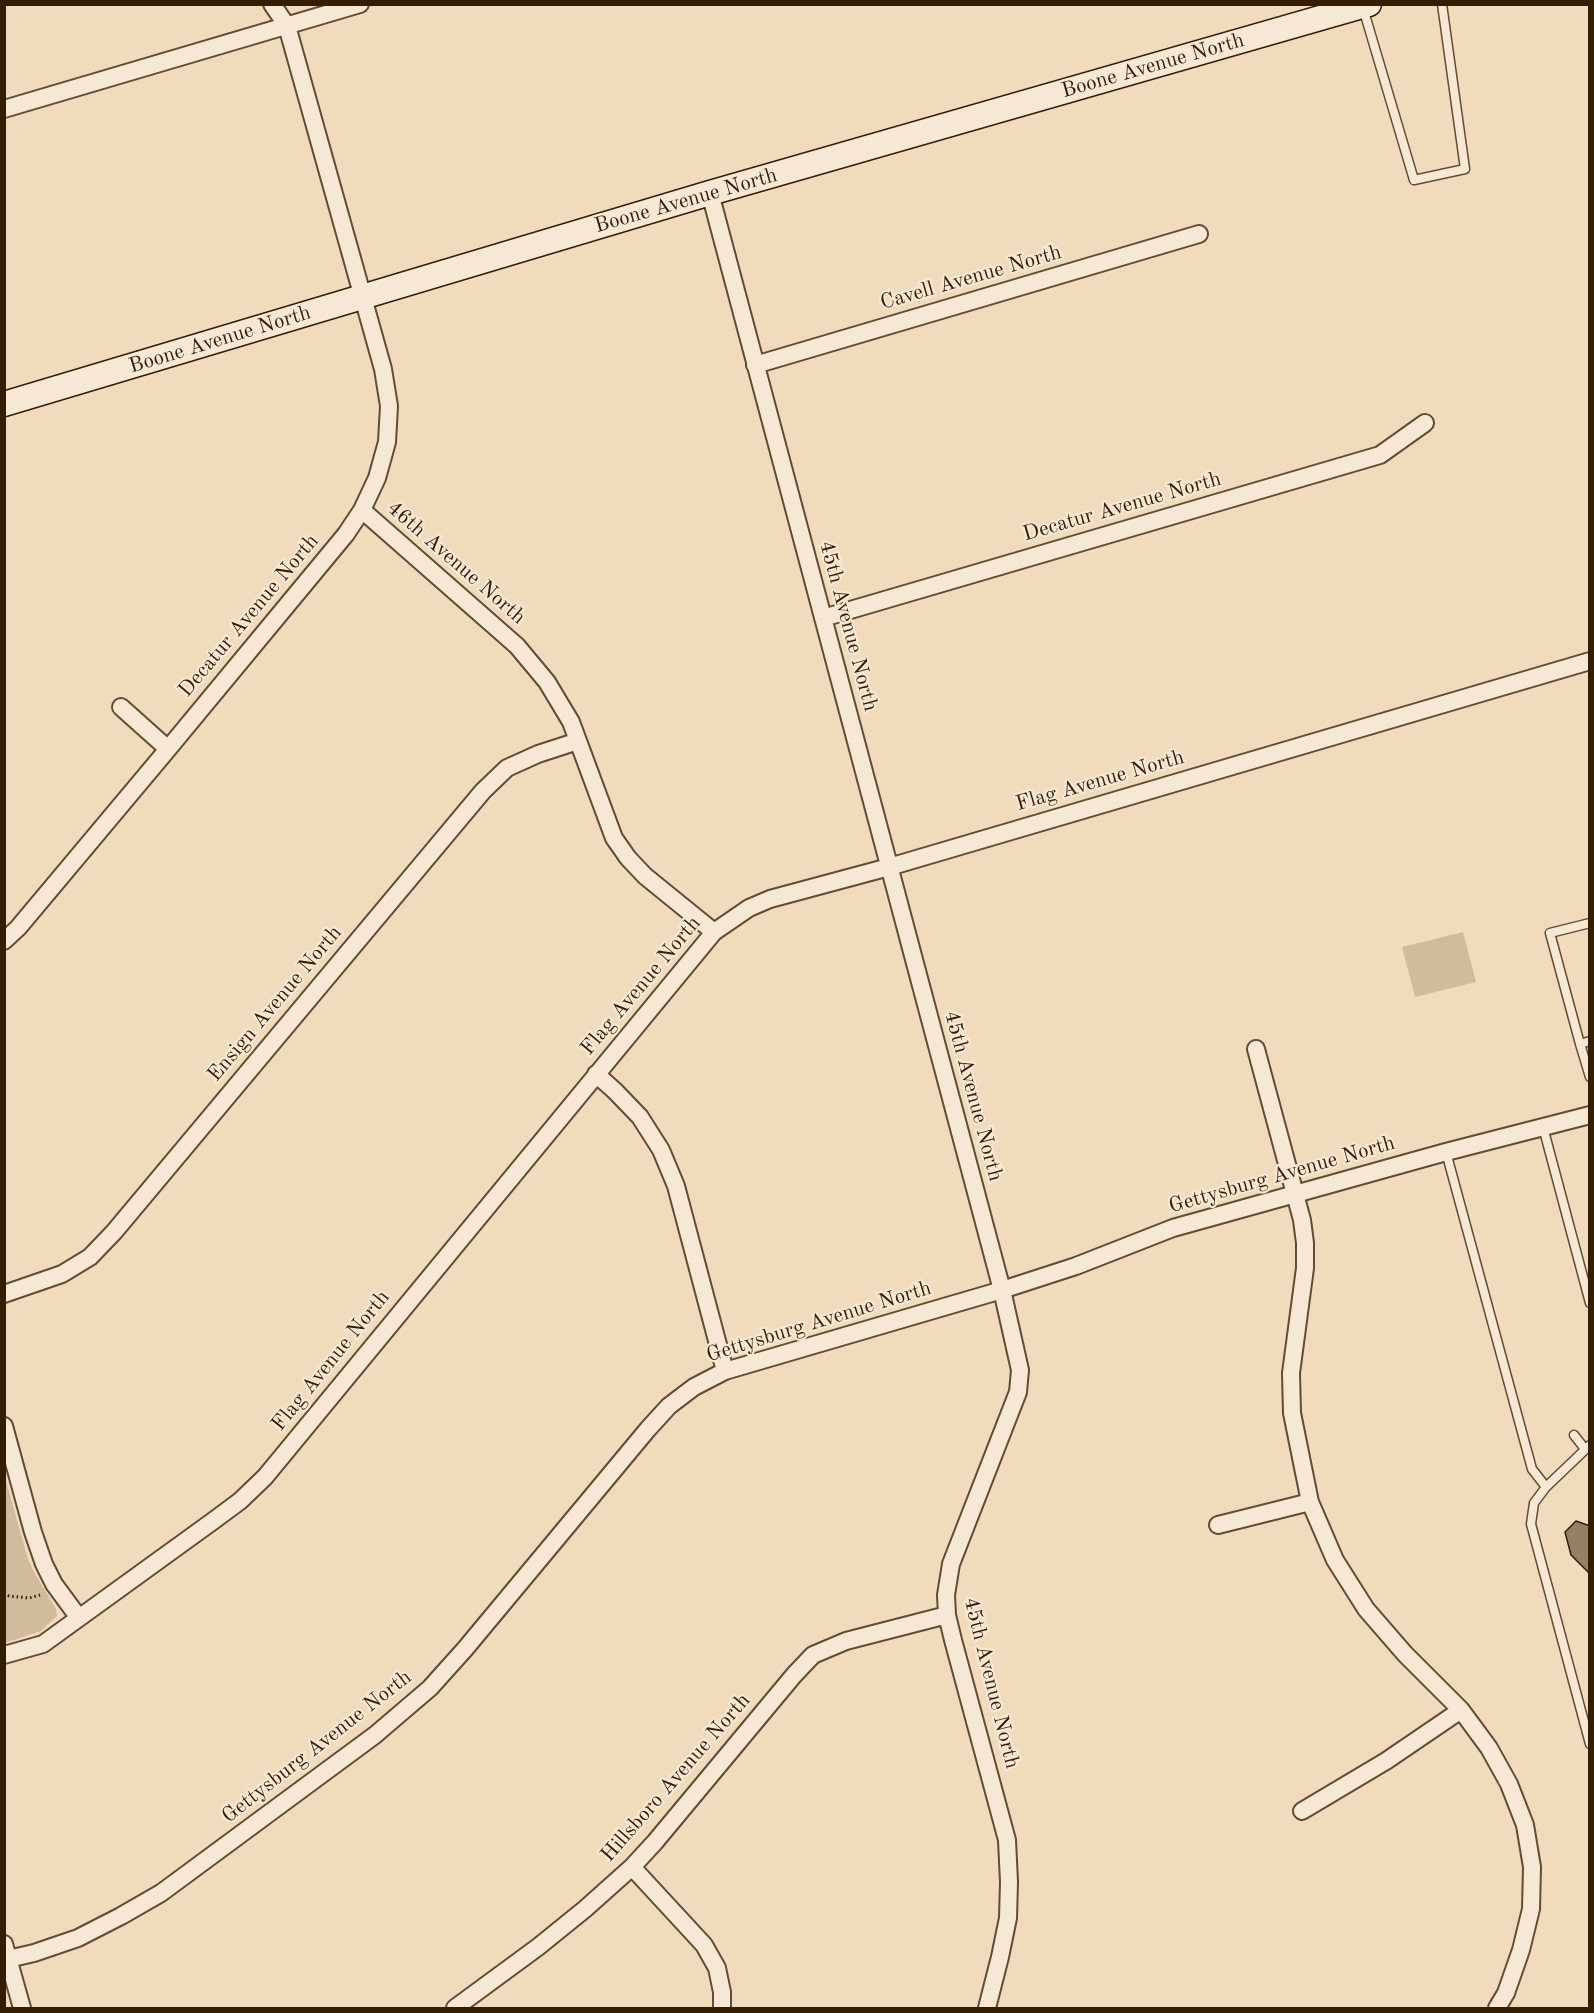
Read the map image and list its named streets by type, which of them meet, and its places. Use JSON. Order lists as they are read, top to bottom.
{
  "streets": {
    "street": [
      "Boone Avenue North",
      "Cavell Avenue North",
      "Decatur Avenue North",
      "46th Avenue North",
      "45th Avenue North",
      "Flag Avenue North",
      "Ensign Avenue North",
      "Gettysburg Avenue North",
      "Hillsboro Avenue North"
    ]
  },
  "crossings": [
    ["Boone Avenue North", "46th Avenue North"],
    ["Boone Avenue North", "45th Avenue North"],
    ["Cavell Avenue North", "45th Avenue North"],
    ["Decatur Avenue North", "46th Avenue North"],
    ["Decatur Avenue North", "45th Avenue North"],
    ["46th Avenue North", "Flag Avenue North"],
    ["46th Avenue North", "Ensign Avenue North"],
    ["45th Avenue North", "Flag Avenue North"],
    ["45th Avenue North", "Gettysburg Avenue North"],
    ["45th Avenue North", "Hillsboro Avenue North"]
  ]
}
